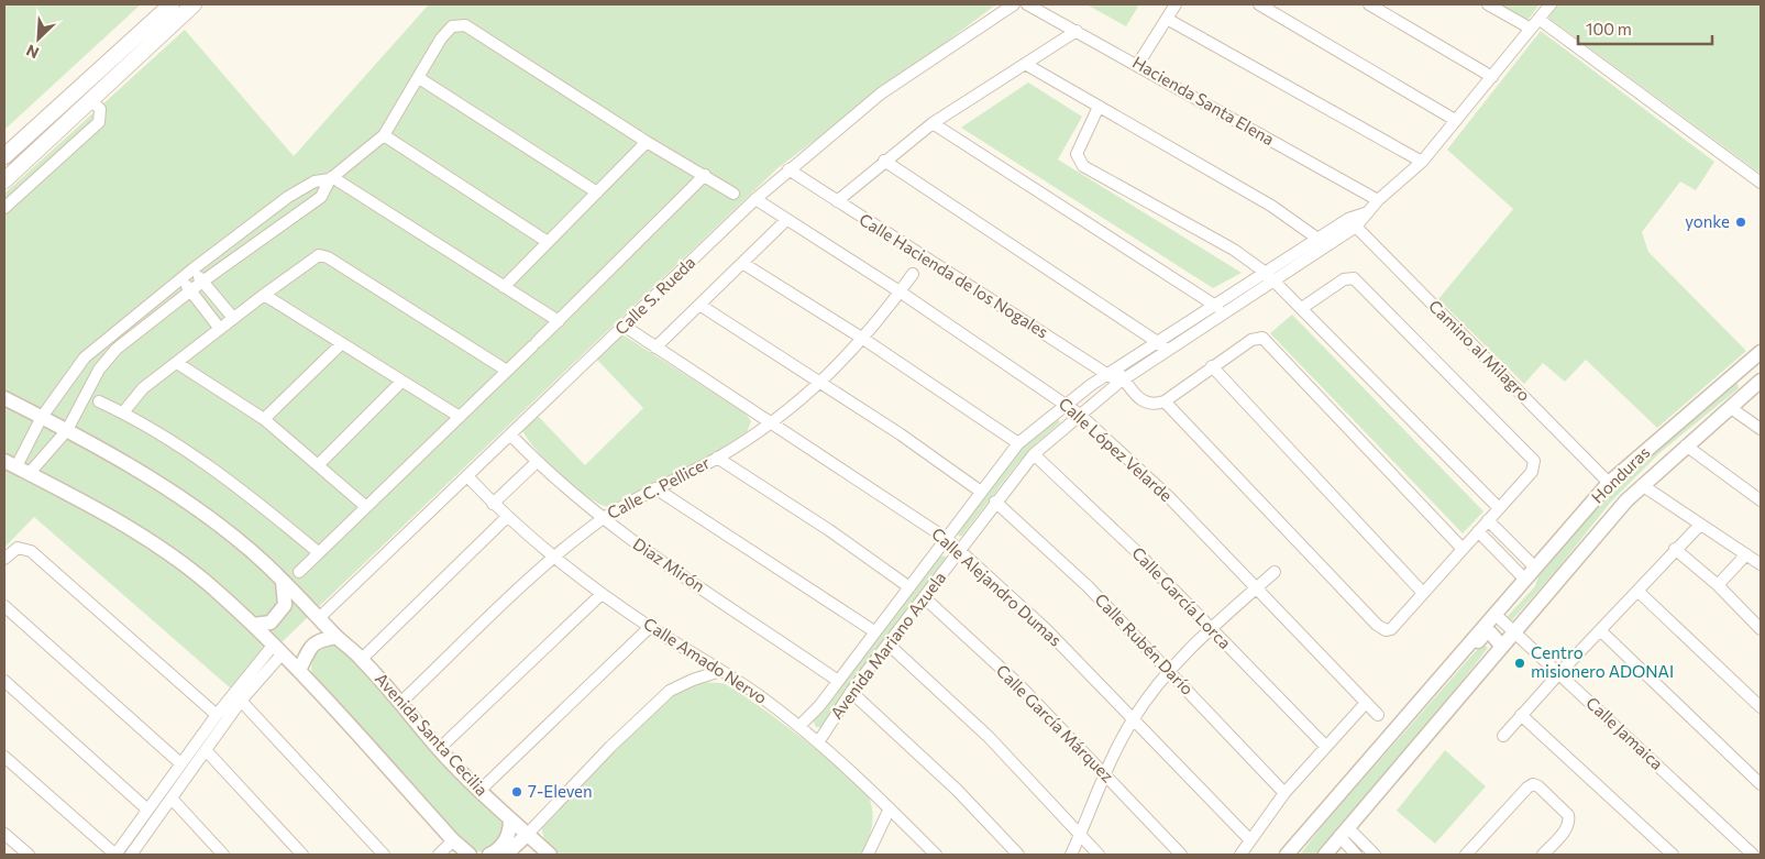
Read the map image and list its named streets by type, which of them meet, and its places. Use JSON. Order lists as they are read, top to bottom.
{
  "streets": {
    "street": [
      "Hacienda Santa Elena",
      "Calle Hacienda de los Nogales",
      "Calle S. Rueda",
      "Camino al Milagro",
      "Calle López Velarde",
      "Honduras",
      "Calle C. Pellicer",
      "Diaz Mirón",
      "Calle Alejandro Dumas",
      "Calle García Lorca",
      "Calle Rubén Darío",
      "Avenida Mariano Azuela",
      "Calle Amado Nervo",
      "Calle García Márquez",
      "Calle Jamaica",
      "Avenida Santa Cecilia"
    ]
  },
  "crossings": [
    ["Calle Hacienda de los Nogales", "Calle S. Rueda"],
    ["Calle Hacienda de los Nogales", "Avenida Mariano Azuela"],
    ["Calle S. Rueda", "Calle López Velarde"],
    ["Calle S. Rueda", "Diaz Mirón"],
    ["Calle S. Rueda", "Calle Alejandro Dumas"],
    ["Calle S. Rueda", "Calle Amado Nervo"],
    ["Calle S. Rueda", "Avenida Santa Cecilia"],
    ["Camino al Milagro", "Honduras"],
    ["Calle López Velarde", "Calle C. Pellicer"],
    ["Calle López Velarde", "Avenida Mariano Azuela"],
    ["Honduras", "Calle Jamaica"],
    ["Calle C. Pellicer", "Diaz Mirón"],
    ["Calle C. Pellicer", "Calle Alejandro Dumas"],
    ["Calle C. Pellicer", "Calle Amado Nervo"],
    ["Calle C. Pellicer", "Avenida Santa Cecilia"],
    ["Diaz Mirón", "Avenida Mariano Azuela"],
    ["Calle Alejandro Dumas", "Avenida Mariano Azuela"],
    ["Calle García Lorca", "Avenida Mariano Azuela"],
    ["Calle Rubén Darío", "Avenida Mariano Azuela"],
    ["Avenida Mariano Azuela", "Calle Amado Nervo"],
    ["Avenida Mariano Azuela", "Calle García Márquez"]
  ],
  "places": ["yonke", "Centro misionero ADONAI", "7-Eleven"],
  "scale_bar": "100 m",
  "north": "bottom left"
}
